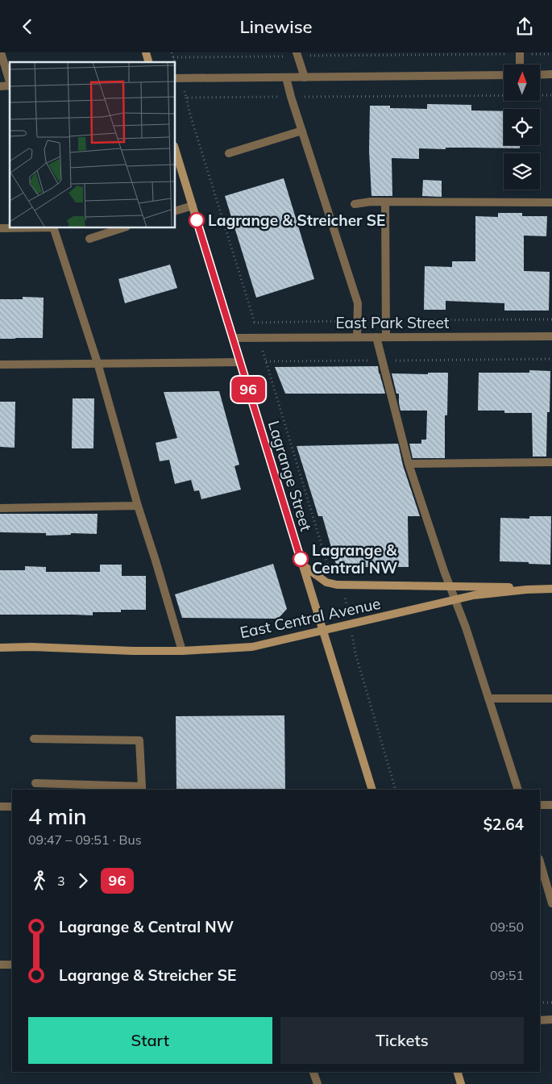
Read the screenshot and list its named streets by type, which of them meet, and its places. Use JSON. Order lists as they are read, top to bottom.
{
  "streets": {
    "street": ["East Park Street", "Lagrange Street", "East Central Avenue"]
  },
  "crossings": [
    ["East Park Street", "Lagrange Street"],
    ["Lagrange Street", "East Central Avenue"]
  ],
  "places": ["Lagrange & Streicher SE", "Lagrange & Central NW"],
  "lines": ["bus line 96"],
  "north": "top",
  "page": {
    "header": "Linewise",
    "on_map": "96",
    "heading": ["4 min", "09:47 – 09:51 · Bus", "$2.64"],
    "legs": ["3", "96"],
    "list": [
      {
        "name": "Lagrange & Central NW",
        "value": "09:50"
      },
      {
        "name": "Lagrange & Streicher SE",
        "value": "09:51"
      }
    ],
    "buttons": ["Start", "Tickets"]
  }
}
